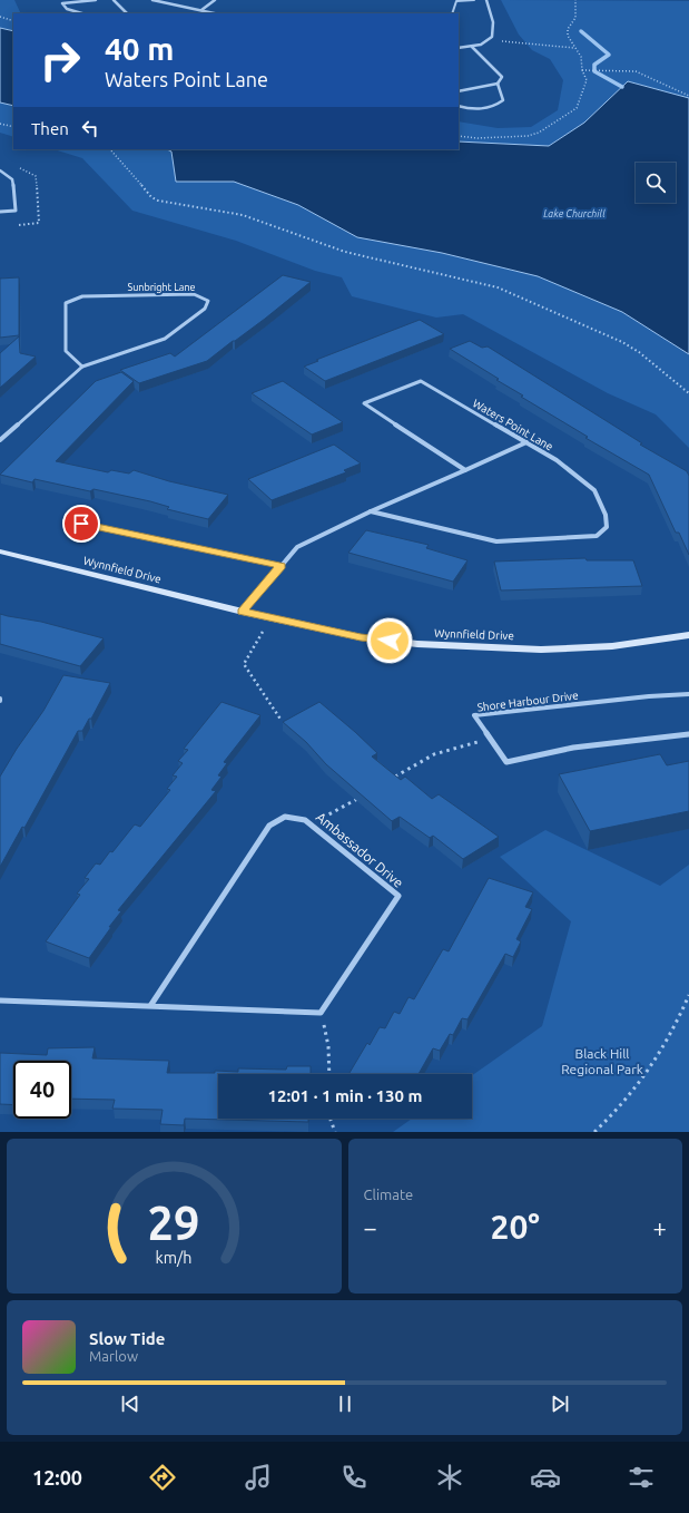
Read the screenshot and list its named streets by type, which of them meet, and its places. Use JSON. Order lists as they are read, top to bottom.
{
  "streets": {
    "street": [
      "Sunbright Lane",
      "Waters Point Lane",
      "Wynnfield Drive",
      "Shore Harbour Drive",
      "Ambassador Drive"
    ]
  },
  "water": ["Lake Churchill"],
  "parks": ["Black Hill Regional Park"],
  "page": {
    "turn": ["40 m", "Waters Point Lane"],
    "then": "Then",
    "limit": "40",
    "trip": "12:01 · 1 min · 130 m",
    "tile": "Climate",
    "heat": ["−", "20°", "+"],
    "song": ["Slow Tide", "Marlow"],
    "tabs": "12:00",
    "gauge": ["29", "km/h"]
  }
}
